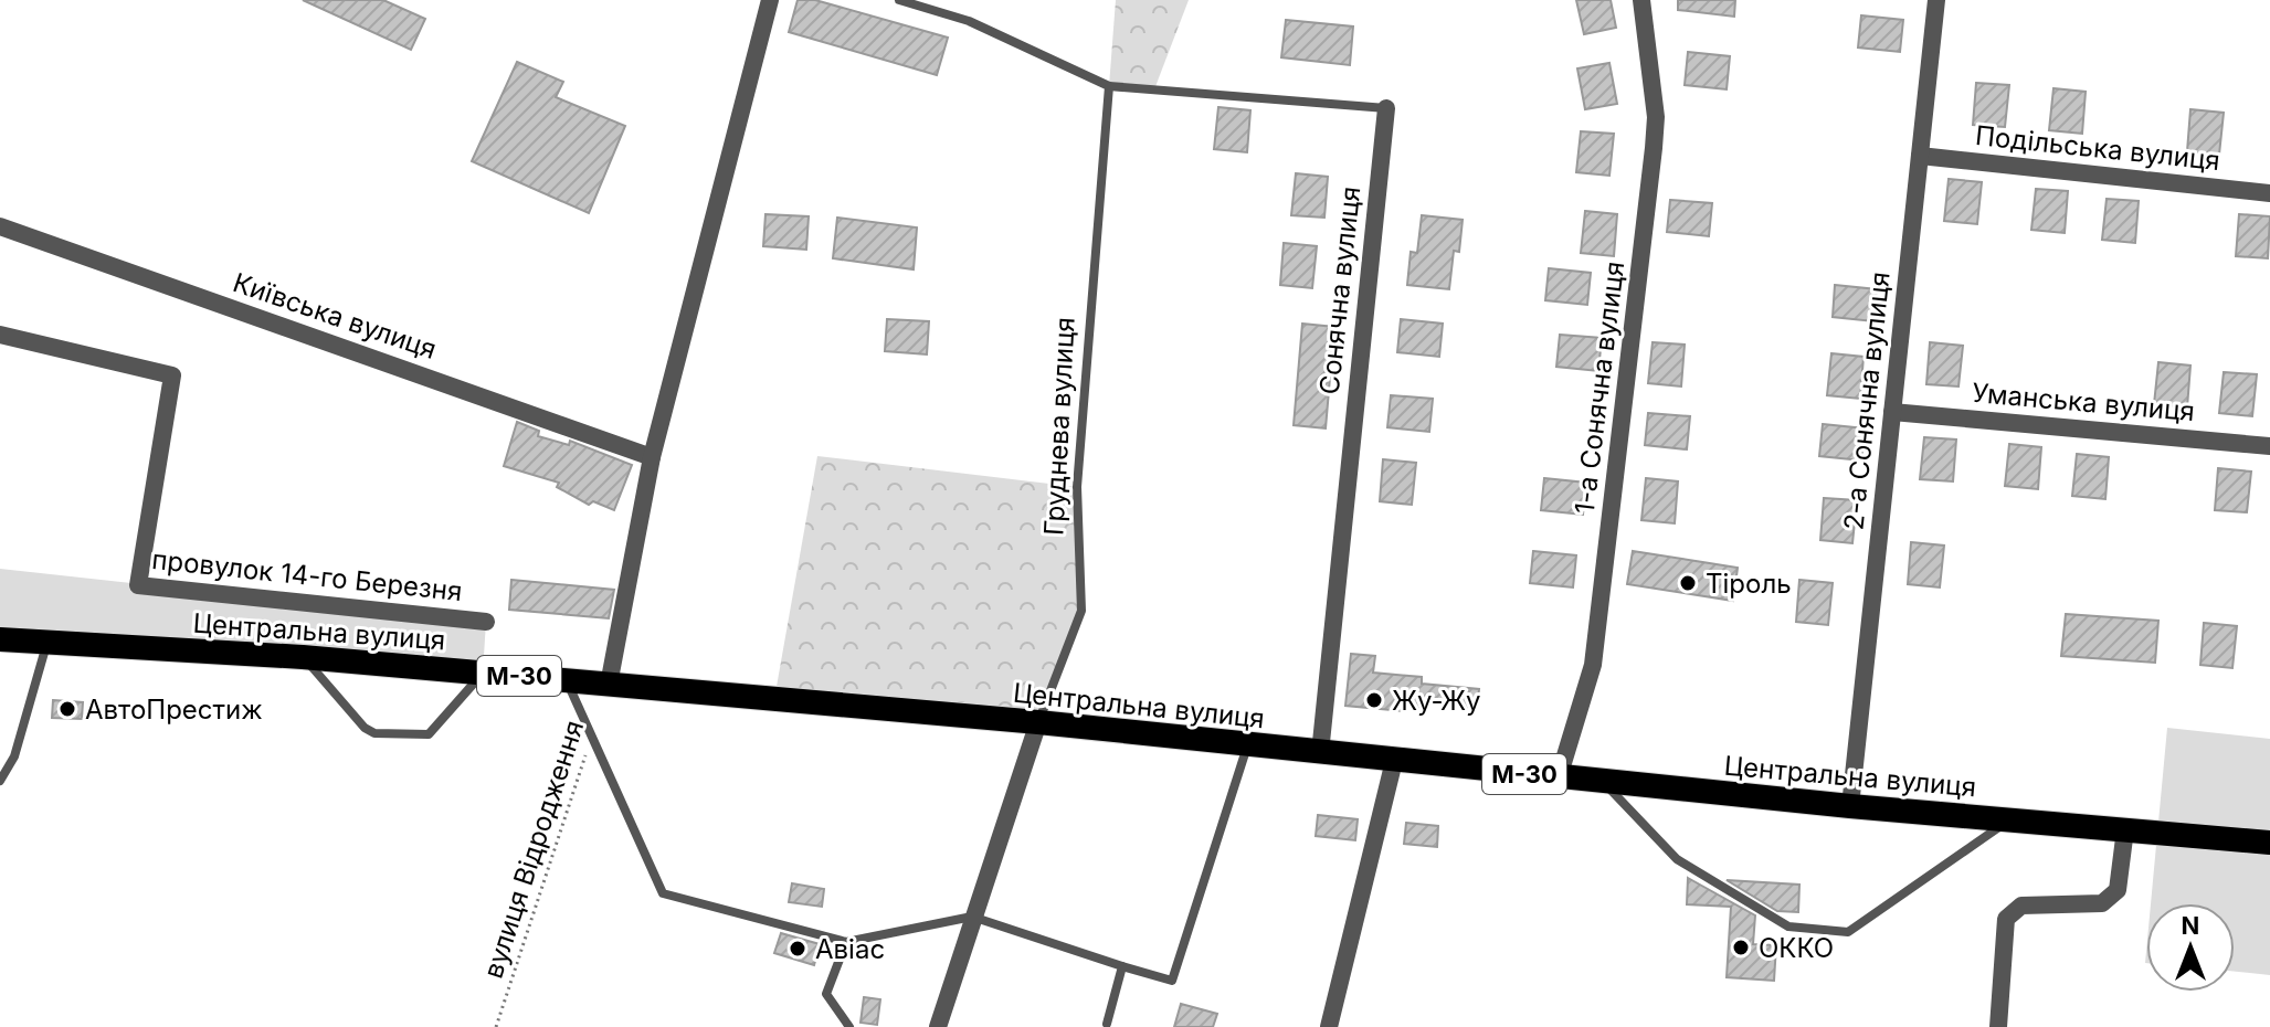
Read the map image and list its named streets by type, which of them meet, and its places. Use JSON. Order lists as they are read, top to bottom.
{
  "streets": {
    "highway": ["Центральна вулиця", "М-30"],
    "street": [
      "Подільська вулиця",
      "Сонячна вулиця",
      "Київська вулиця",
      "1-а Сонячна вулиця",
      "2-а Сонячна вулиця",
      "Уманська вулиця",
      "Груднева вулиця",
      "провулок 14-го Березня"
    ],
    "path": ["вулиця Відродження"]
  },
  "crossings": [
    ["Подільська вулиця", "2-а Сонячна вулиця"],
    ["Сонячна вулиця", "Груднева вулиця"],
    ["Сонячна вулиця", "Центральна вулиця"],
    ["1-а Сонячна вулиця", "Центральна вулиця"],
    ["2-а Сонячна вулиця", "Уманська вулиця"],
    ["2-а Сонячна вулиця", "Центральна вулиця"],
    ["Груднева вулиця", "Центральна вулиця"]
  ],
  "places": [
    "Тіроль",
    "Жу-Жу",
    "АвтоПрестиж",
    "ОККО",
    "Авіас"
  ],
  "north": "top"
}
